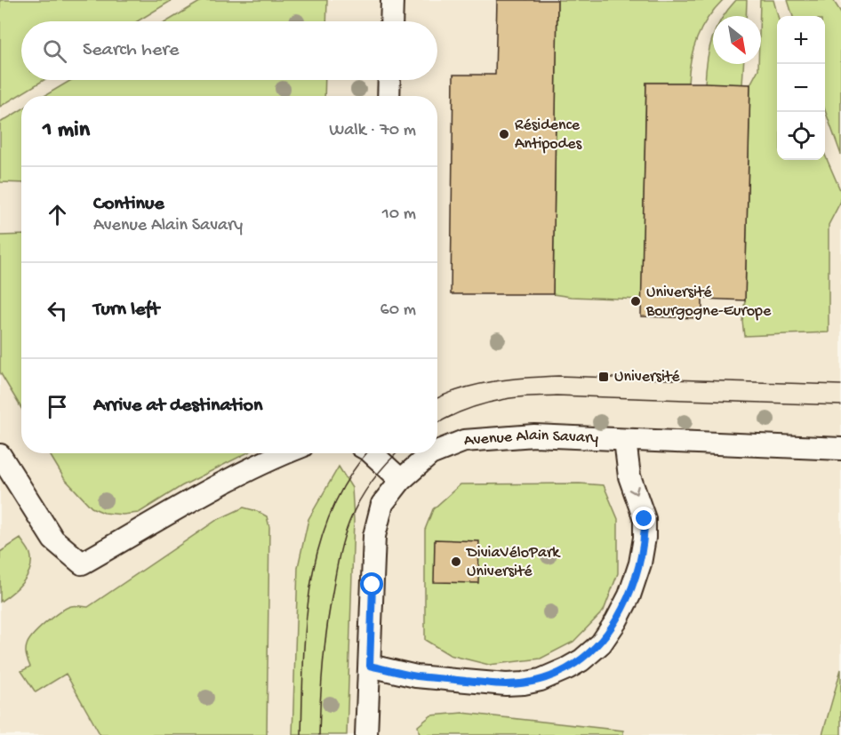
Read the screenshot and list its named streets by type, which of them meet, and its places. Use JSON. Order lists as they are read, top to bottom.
{
  "streets": {
    "lane": ["Avenue Alain Savary"]
  },
  "places": {
    "other": ["Résidence Antipodes", "Université Bourgogne-Europe", "DiviaVéloPark Université"],
    "transit": ["Université"]
  },
  "north": "bottom right",
  "page": {
    "map_buttons": ["+", "−"],
    "search": "Search here",
    "heading": ["1 min", "Walk · 70 m"],
    "list": [
      ["Continue", "Avenue Alain Savary", "10 m"],
      ["Turn left", "60 m"],
      "Arrive at destination"
    ]
  }
}
